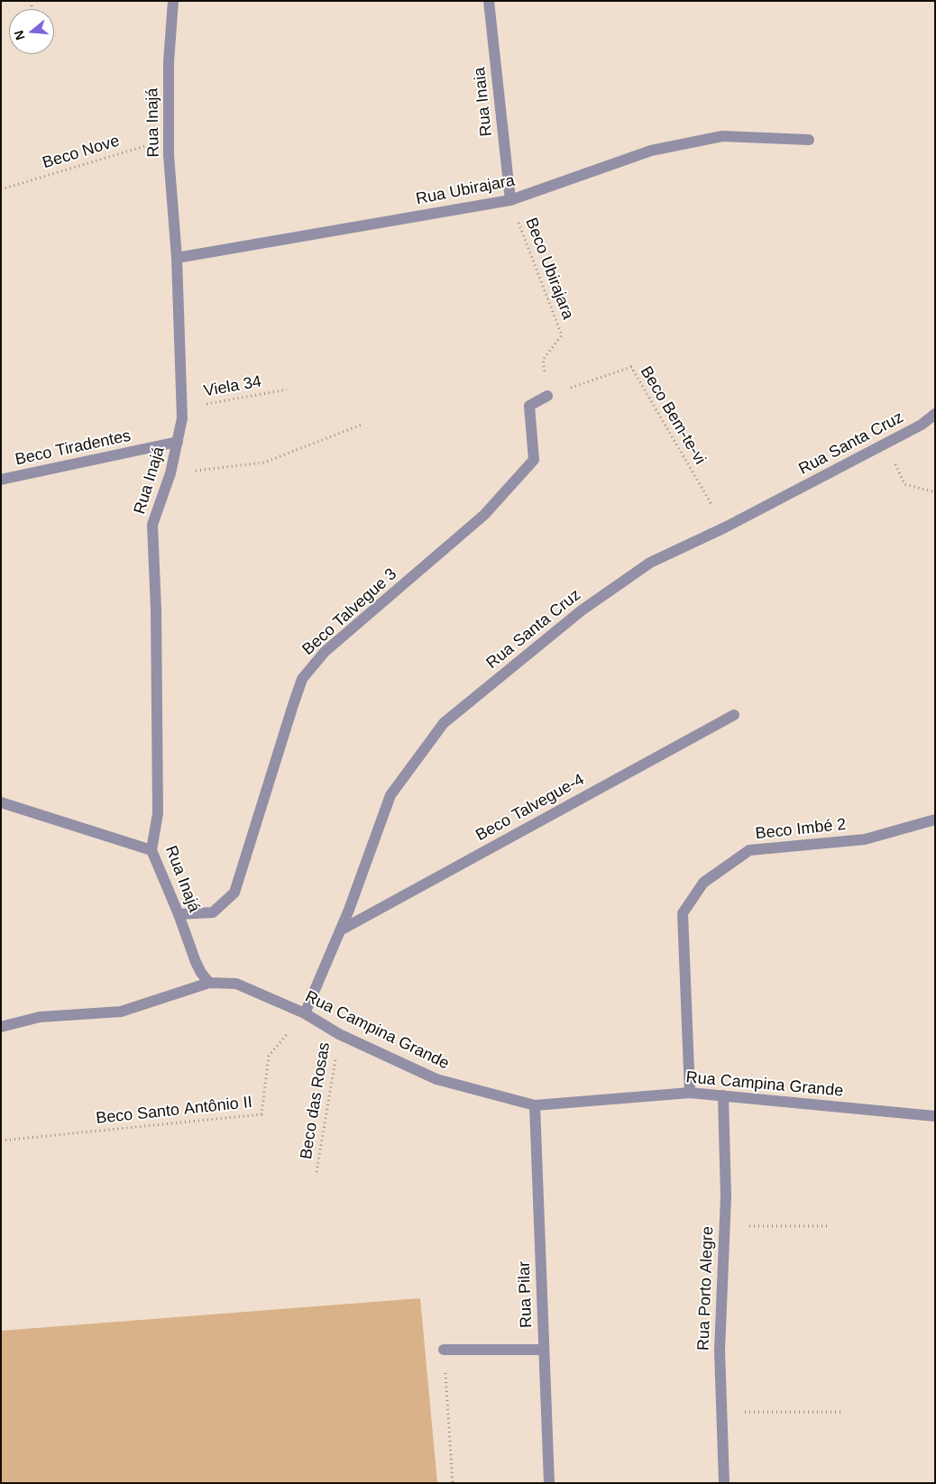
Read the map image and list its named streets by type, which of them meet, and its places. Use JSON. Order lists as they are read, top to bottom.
{
  "streets": {
    "street": [
      "Rua Inaia",
      "Rua Inajá",
      "Rua Ubirajara",
      "Rua Santa Cruz",
      "Beco Tiradentes",
      "Beco Talvegue 3",
      "Beco Talvegue-4",
      "Beco Imbé 2",
      "Rua Campina Grande",
      "Rua Porto Alegre",
      "Rua Pilar"
    ],
    "path": [
      "Beco Nove",
      "Beco Ubirajara",
      "Viela 34",
      "Beco Bem-te-vi",
      "Beco das Rosas",
      "Beco Santo Antônio II"
    ]
  },
  "crossings": [
    ["Rua Inaia", "Rua Ubirajara"],
    ["Rua Inaia", "Beco Ubirajara"],
    ["Rua Inajá", "Beco Nove"],
    ["Rua Inajá", "Rua Ubirajara"],
    ["Rua Inajá", "Viela 34"],
    ["Rua Inajá", "Beco Tiradentes"],
    ["Rua Inajá", "Beco Talvegue 3"],
    ["Rua Inajá", "Rua Campina Grande"],
    ["Rua Ubirajara", "Beco Ubirajara"],
    ["Beco Ubirajara", "Beco Bem-te-vi"],
    ["Beco Ubirajara", "Beco Talvegue 3"],
    ["Beco Bem-te-vi", "Rua Santa Cruz"],
    ["Beco Bem-te-vi", "Beco Talvegue 3"],
    ["Rua Santa Cruz", "Beco Talvegue-4"],
    ["Rua Santa Cruz", "Rua Campina Grande"],
    ["Rua Santa Cruz", "Beco Santo Antônio II"],
    ["Beco Imbé 2", "Rua Campina Grande"],
    ["Rua Campina Grande", "Beco das Rosas"],
    ["Rua Campina Grande", "Beco Santo Antônio II"],
    ["Rua Campina Grande", "Rua Porto Alegre"],
    ["Rua Campina Grande", "Rua Pilar"]
  ],
  "north": "left"
}
